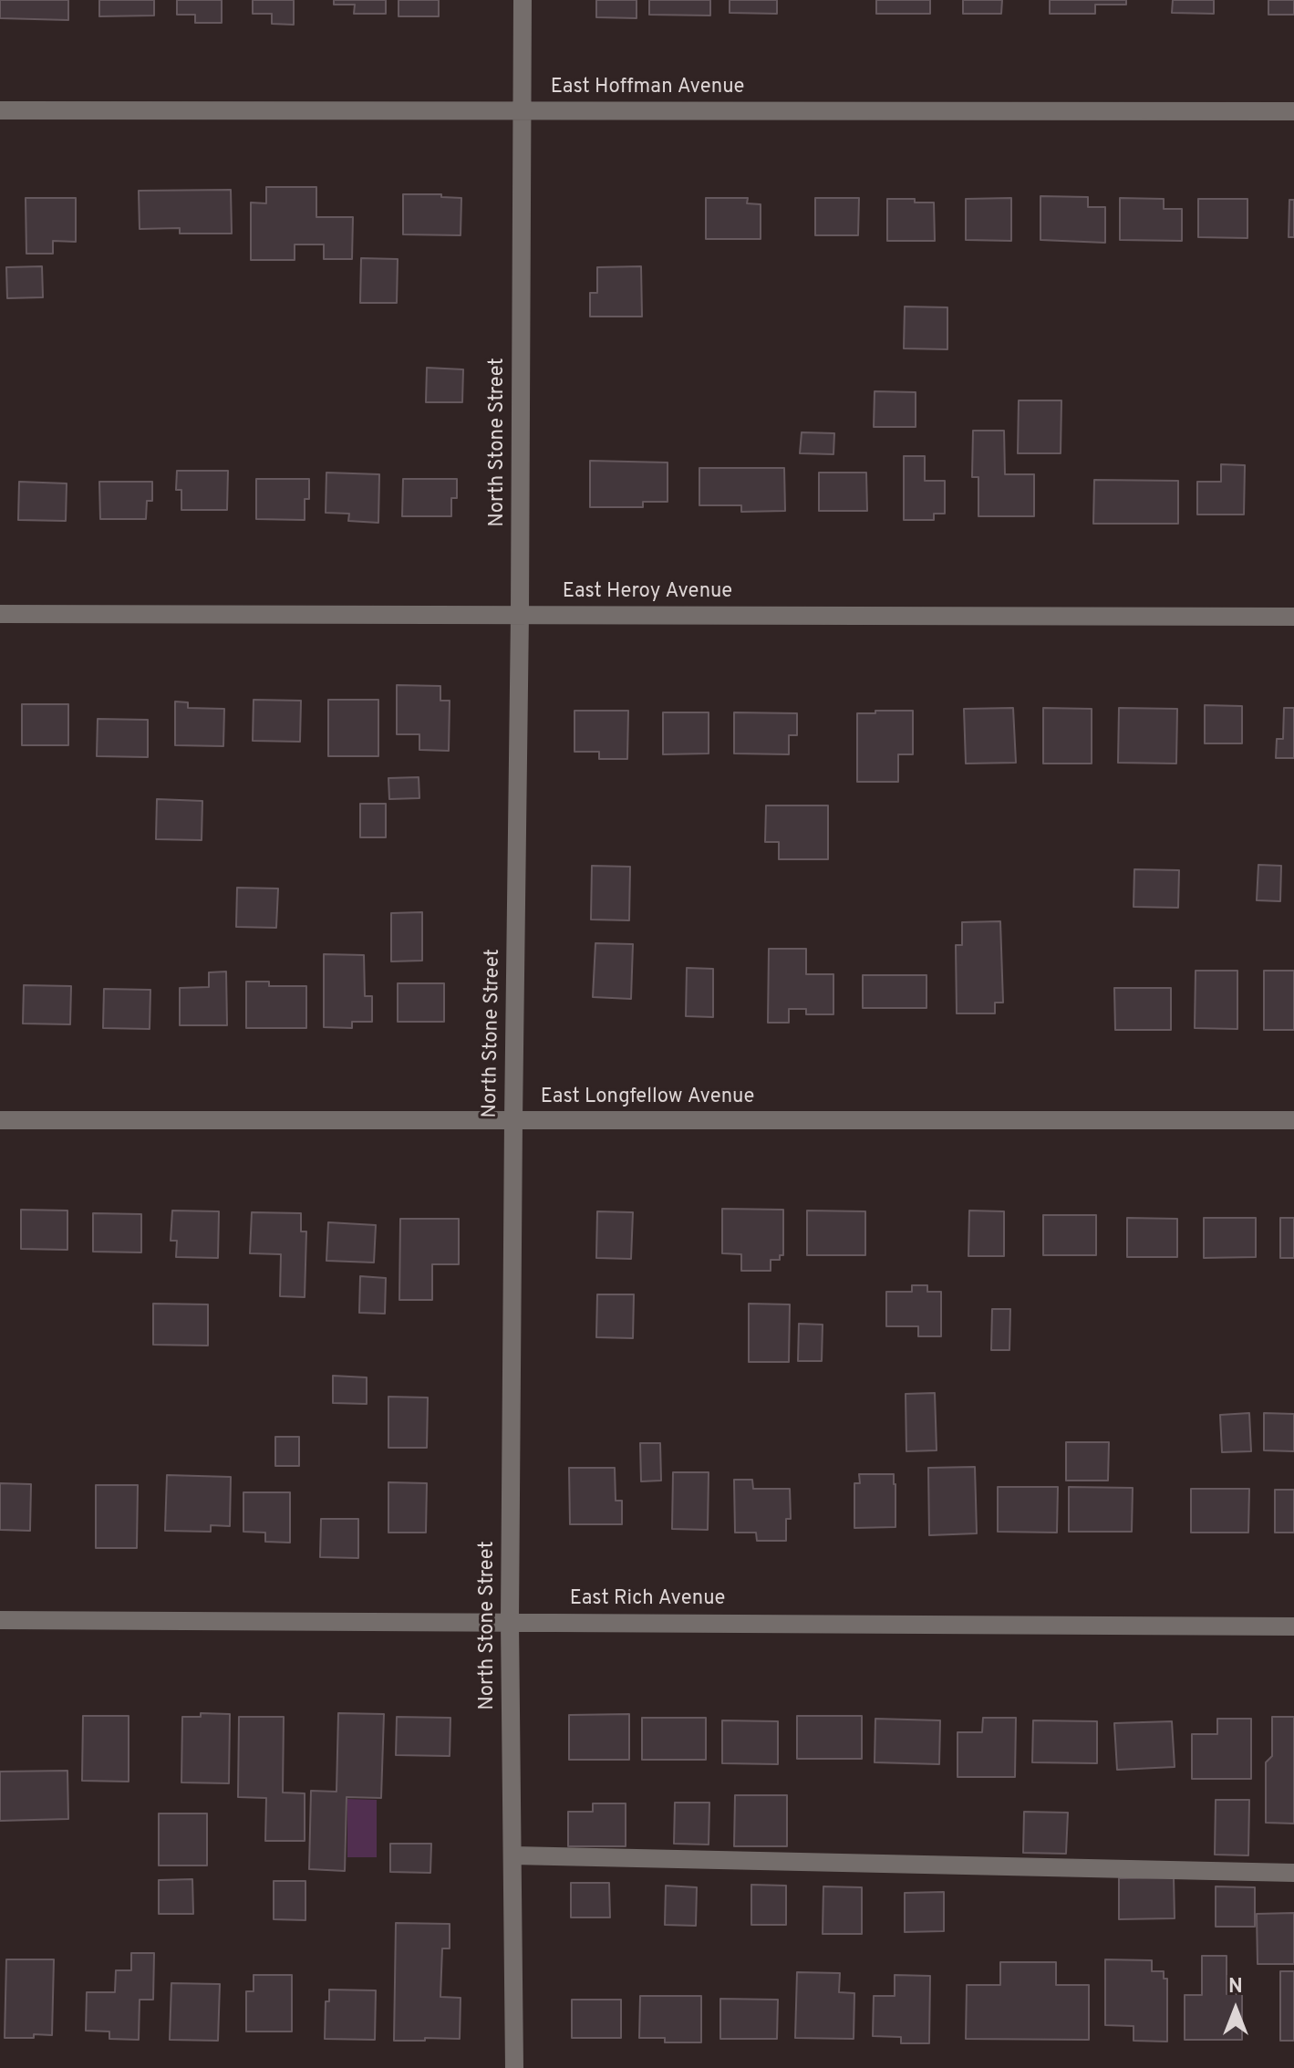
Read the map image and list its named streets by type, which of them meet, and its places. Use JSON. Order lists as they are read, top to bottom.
{
  "streets": {
    "street": [
      "East Hoffman Avenue",
      "North Stone Street",
      "East Heroy Avenue",
      "East Longfellow Avenue",
      "East Rich Avenue"
    ]
  },
  "crossings": [
    ["East Hoffman Avenue", "North Stone Street"],
    ["North Stone Street", "East Heroy Avenue"],
    ["North Stone Street", "East Longfellow Avenue"],
    ["North Stone Street", "East Rich Avenue"]
  ],
  "north": "top"
}
